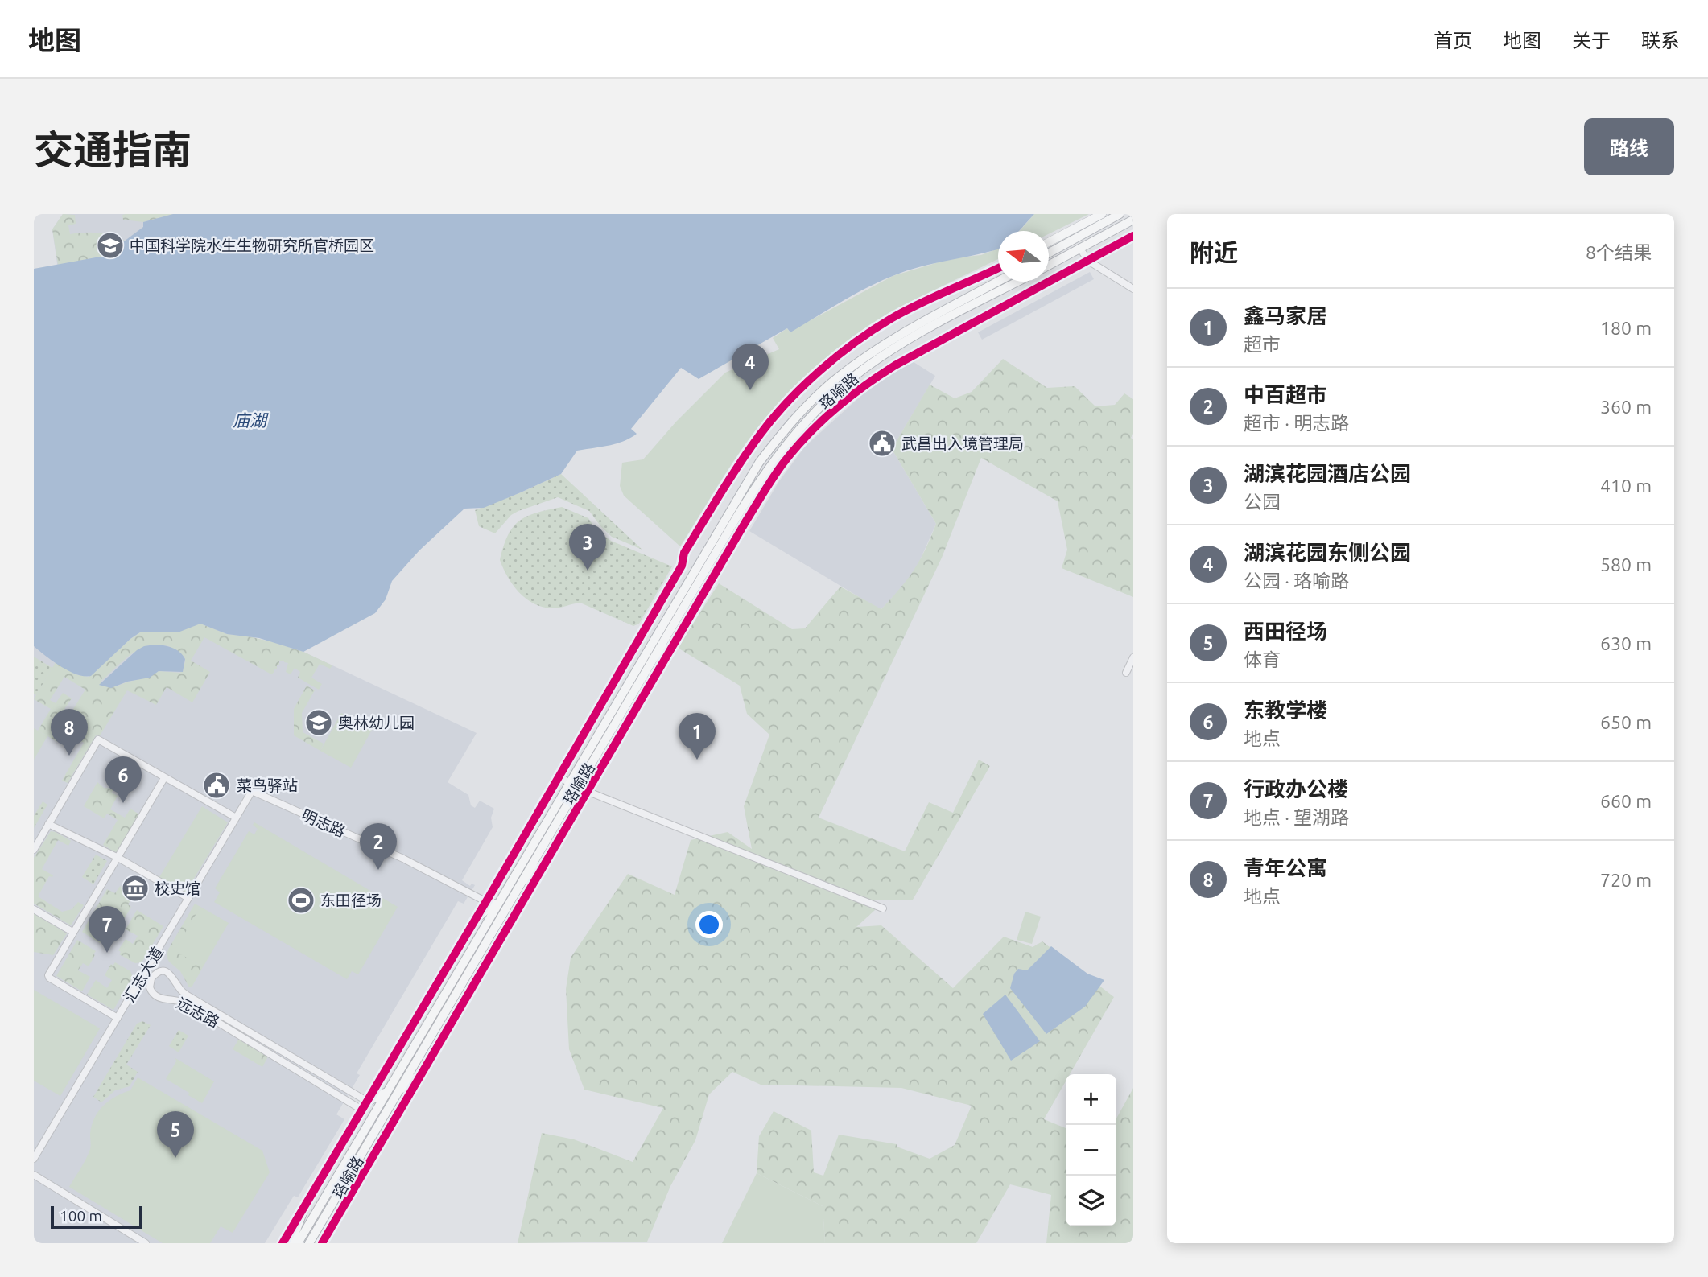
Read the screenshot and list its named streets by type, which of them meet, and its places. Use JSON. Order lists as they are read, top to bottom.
{
  "streets": {
    "highway": ["珞喻路"],
    "street": ["明志路", "汇志大道", "远志路"]
  },
  "crossings": [
    ["明志路", "汇志大道"]
  ],
  "water": ["庙湖"],
  "places": {
    "school or university": ["中国科学院水生生物研究所官桥园区", "奥林幼儿园"],
    "public building": ["武昌出入境管理局", "菜鸟驿站"],
    "museum": ["校史馆"],
    "sports": ["东田径场"]
  },
  "scale_bar": "100 m",
  "north": "left",
  "page": {
    "header": "地图",
    "nav": [
      "首页",
      "地图",
      "关于",
      "联系"
    ],
    "title": "交通指南",
    "buttons": "路线",
    "heading": ["附近", "8个结果"],
    "list": [
      {
        "mark": "1",
        "name": "鑫马家居",
        "note": "超市",
        "value": "180 m"
      },
      {
        "mark": "2",
        "name": "中百超市",
        "note": "超市 · 明志路",
        "value": "360 m"
      },
      {
        "mark": "3",
        "name": "湖滨花园酒店公园",
        "note": "公园",
        "value": "410 m"
      },
      {
        "mark": "4",
        "name": "湖滨花园东侧公园",
        "note": "公园 · 珞喻路",
        "value": "580 m"
      },
      {
        "mark": "5",
        "name": "西田径场",
        "note": "体育",
        "value": "630 m"
      },
      {
        "mark": "6",
        "name": "东教学楼",
        "note": "地点",
        "value": "650 m"
      },
      {
        "mark": "7",
        "name": "行政办公楼",
        "note": "地点 · 望湖路",
        "value": "660 m"
      },
      {
        "mark": "8",
        "name": "青年公寓",
        "note": "地点",
        "value": "720 m"
      }
    ],
    "pins": [
      "4",
      "3",
      "8",
      "1",
      "6",
      "2",
      "7",
      "5"
    ],
    "map_buttons": ["+", "−"],
    "scale": "100 m"
  }
}
